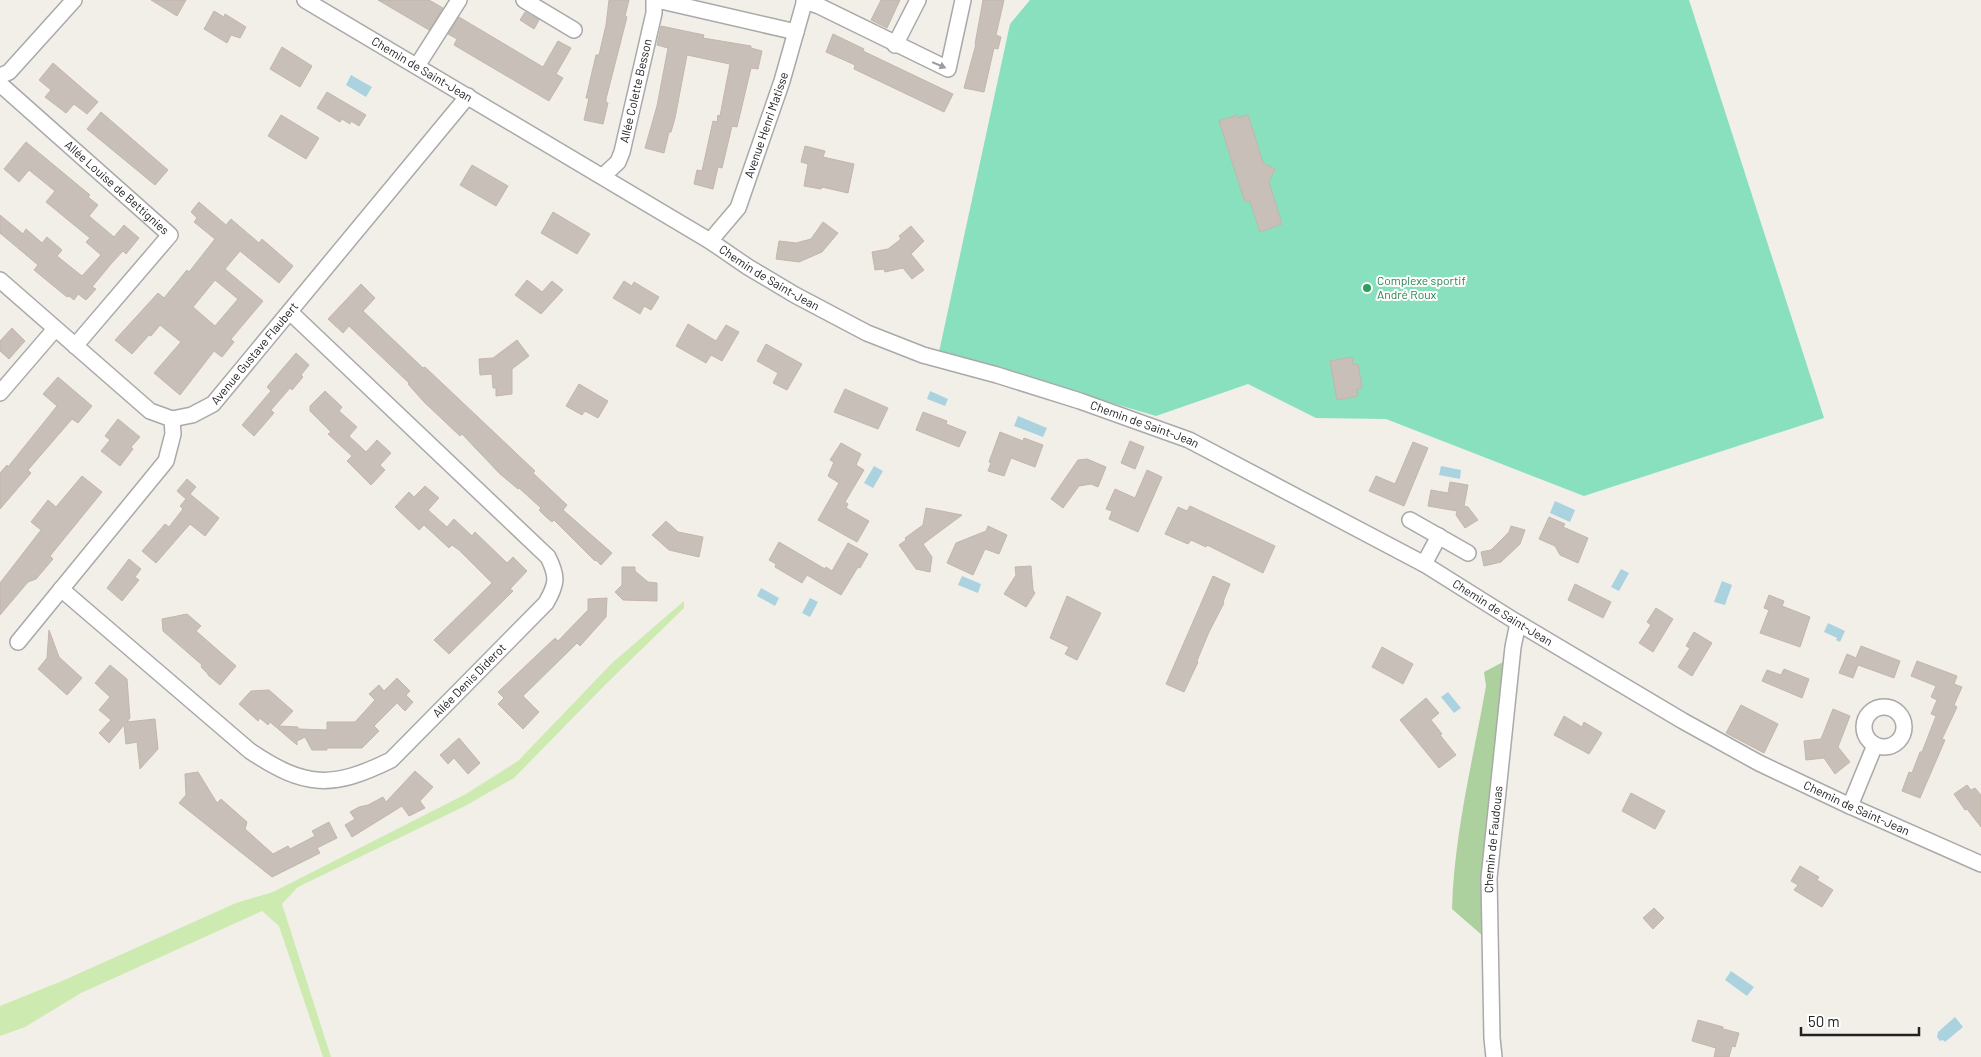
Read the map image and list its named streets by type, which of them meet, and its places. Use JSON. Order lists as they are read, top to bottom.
{
  "streets": {
    "street": [
      "Chemin de Saint-Jean",
      "Allée Colette Besson",
      "Avenue Henri Matisse",
      "Allée Louise de Bettignies",
      "Avenue Gustave Flaubert",
      "Allée Denis Diderot",
      "Chemin de Faudouas"
    ]
  },
  "crossings": [
    ["Chemin de Saint-Jean", "Allée Colette Besson"],
    ["Chemin de Saint-Jean", "Avenue Henri Matisse"],
    ["Chemin de Saint-Jean", "Avenue Gustave Flaubert"],
    ["Chemin de Saint-Jean", "Chemin de Faudouas"],
    ["Allée Colette Besson", "Avenue Henri Matisse"],
    ["Avenue Gustave Flaubert", "Allée Denis Diderot"]
  ],
  "places": ["Complexe sportif André Roux"],
  "scale_bar": "50 m"
}
